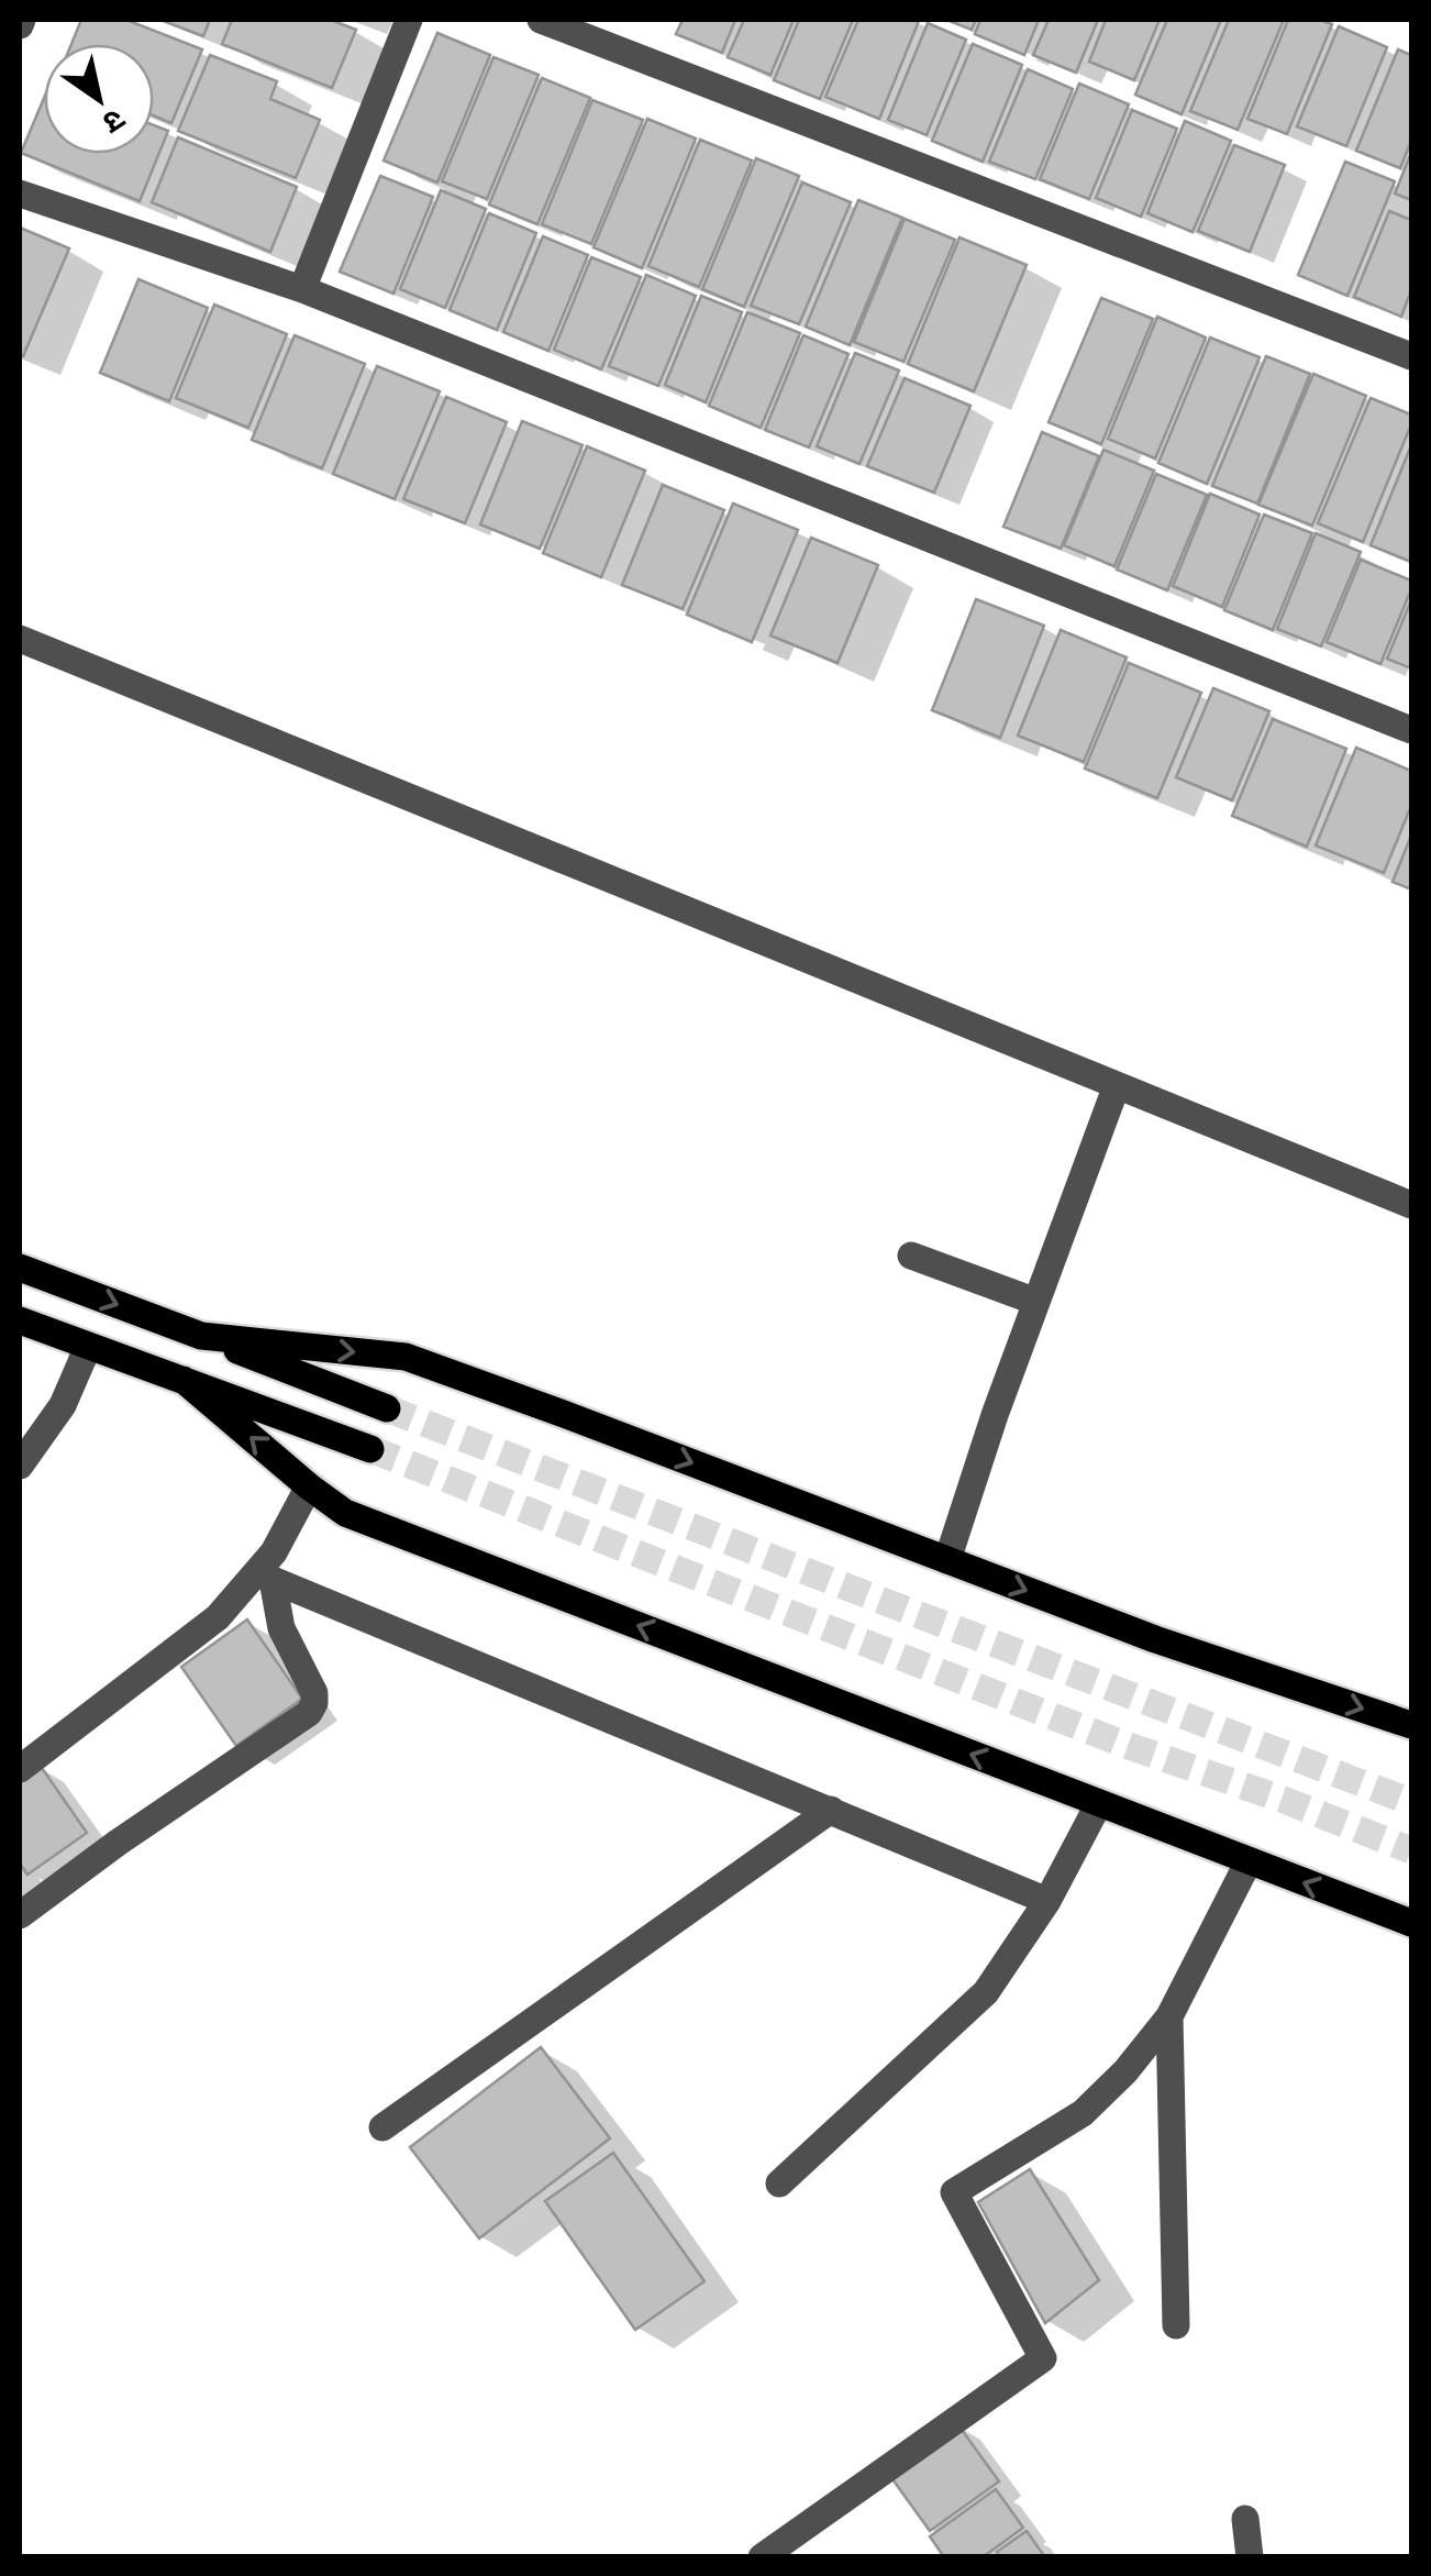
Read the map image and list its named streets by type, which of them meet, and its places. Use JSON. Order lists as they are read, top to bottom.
{
  "north": "bottom right"
}
